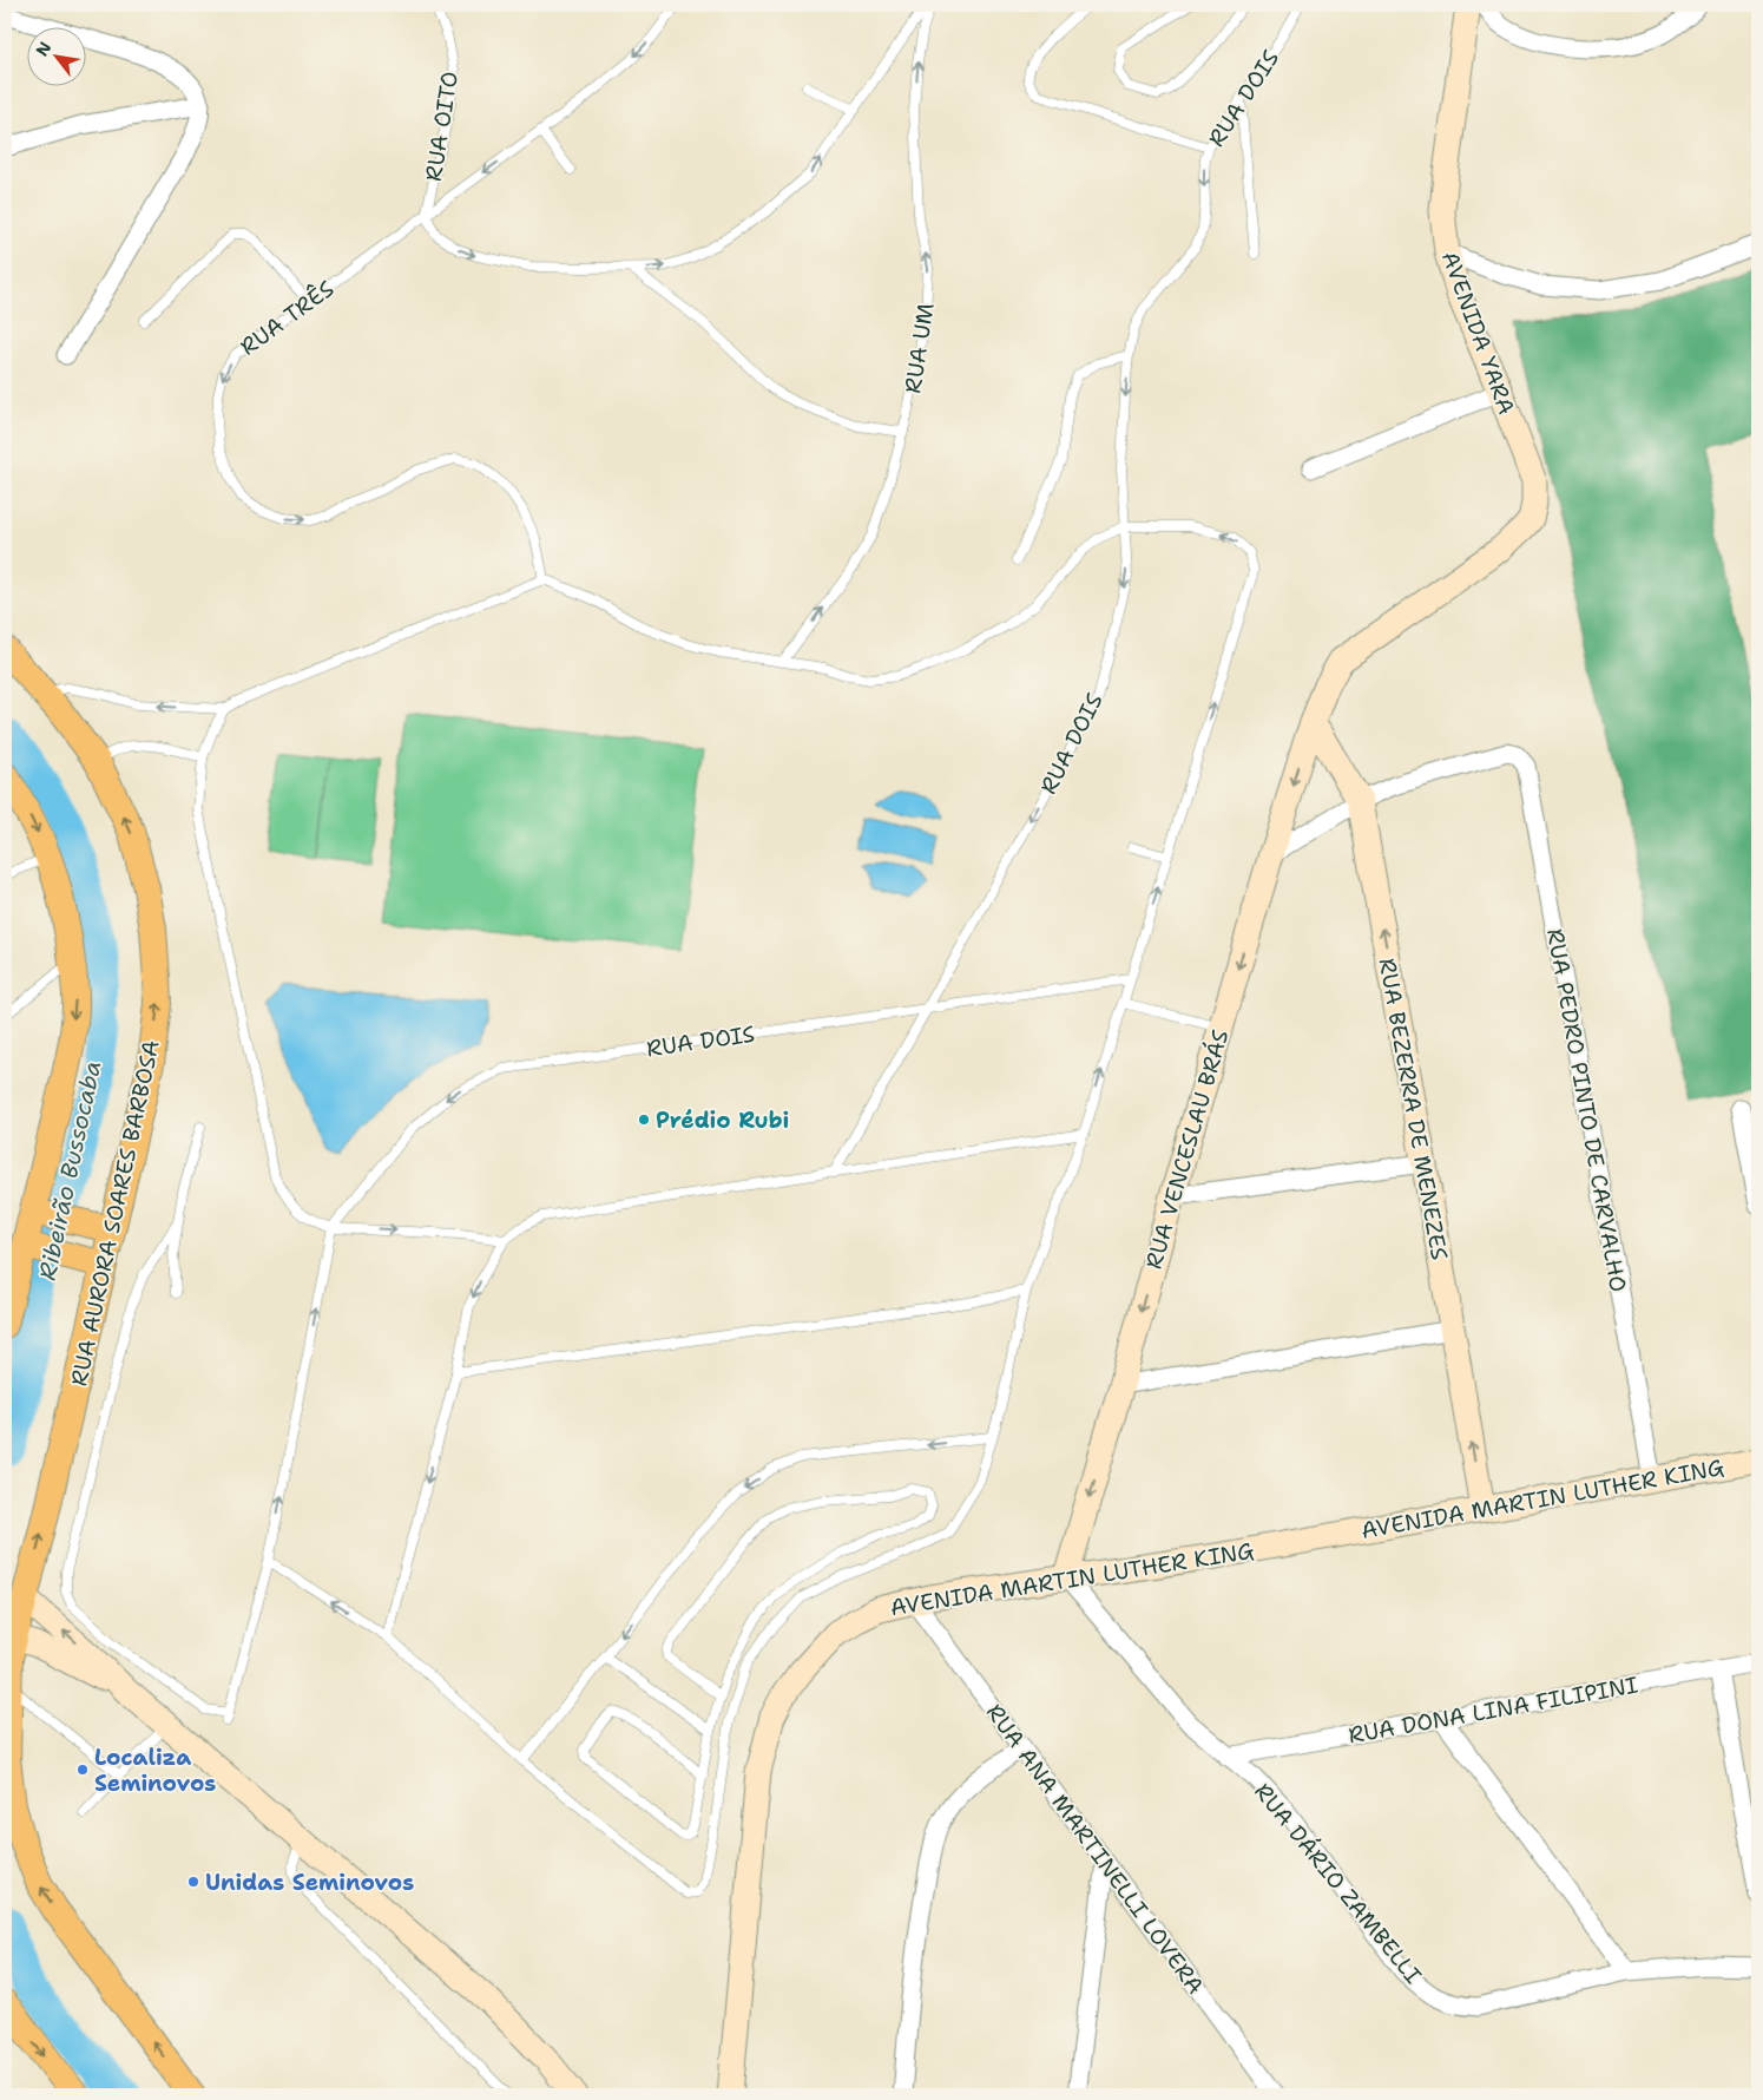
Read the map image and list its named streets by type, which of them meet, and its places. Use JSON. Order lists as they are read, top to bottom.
{
  "streets": {
    "main road": ["RUA AURORA SOARES BARBOSA"],
    "street": [
      "AVENIDA YARA",
      "RUA BEZERRA DE MENEZES",
      "RUA PEDRO PINTO DE CARVALHO",
      "RUA VENCESLAU BRÁS",
      "AVENIDA MARTIN LUTHER KING",
      "RUA DONA LINA FILIPINI",
      "RUA ANA MARTINELLI LOVERA",
      "RUA DÁRIO ZAMBELLI"
    ],
    "lane": [
      "RUA DOIS",
      "RUA OITO",
      "RUA TRÊS",
      "RUA UM"
    ]
  },
  "crossings": [
    ["RUA OITO", "RUA TRÊS"],
    ["AVENIDA YARA", "RUA VENCESLAU BRÁS"],
    ["RUA BEZERRA DE MENEZES", "RUA PEDRO PINTO DE CARVALHO"],
    ["RUA BEZERRA DE MENEZES", "RUA VENCESLAU BRÁS"],
    ["RUA BEZERRA DE MENEZES", "AVENIDA MARTIN LUTHER KING"],
    ["RUA PEDRO PINTO DE CARVALHO", "AVENIDA MARTIN LUTHER KING"],
    ["RUA VENCESLAU BRÁS", "AVENIDA MARTIN LUTHER KING"],
    ["RUA VENCESLAU BRÁS", "RUA DÁRIO ZAMBELLI"],
    ["AVENIDA MARTIN LUTHER KING", "RUA ANA MARTINELLI LOVERA"],
    ["AVENIDA MARTIN LUTHER KING", "RUA DÁRIO ZAMBELLI"],
    ["RUA DONA LINA FILIPINI", "RUA DÁRIO ZAMBELLI"]
  ],
  "one_way": [
    "RUA DOIS",
    "RUA UM",
    "RUA BEZERRA DE MENEZES",
    "RUA VENCESLAU BRÁS"
  ],
  "water": ["Ribeirão Bussocaba"],
  "places": ["Prédio Rubi", "Localiza Seminovos", "Unidas Seminovos"],
  "north": "top left"
}
